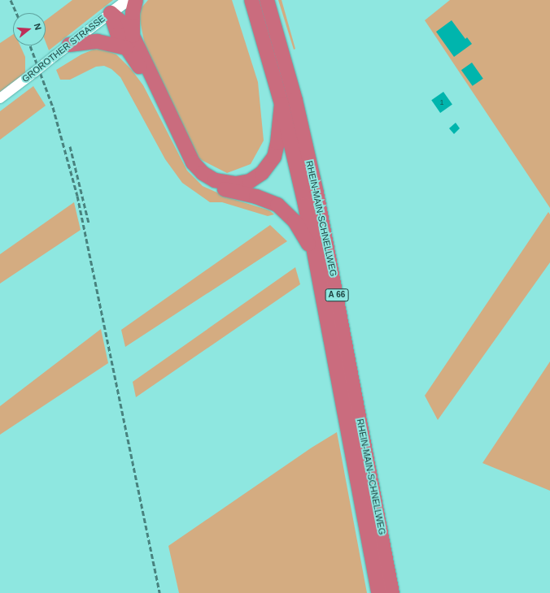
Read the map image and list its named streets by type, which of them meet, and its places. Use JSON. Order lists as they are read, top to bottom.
{
  "streets": {
    "highway": ["RHEIN-MAIN-SCHNELLWEG", "A 66"],
    "main road": ["GROROTHER STRASSE"]
  },
  "crossings": [
    ["RHEIN-MAIN-SCHNELLWEG", "A 66"]
  ],
  "house_numbers": ["1"],
  "north": "right"
}
